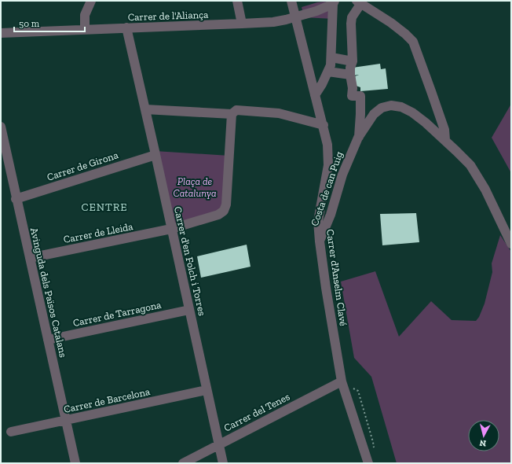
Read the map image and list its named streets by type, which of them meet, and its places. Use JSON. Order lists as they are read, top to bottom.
{
  "streets": {
    "street": [
      "Carrer de l'Aliança",
      "Carrer de Girona",
      "Costa de can Puig",
      "Carrer de Lleida",
      "Carrer d'en Folch i Torres",
      "Carrer d'Anselm Clavé",
      "Avinguda dels Països Catalans",
      "Carrer de Tarragona",
      "Carrer de Barcelona",
      "Carrer del Tenes"
    ]
  },
  "crossings": [
    ["Carrer de l'Aliança", "Carrer d'en Folch i Torres"],
    ["Carrer de l'Aliança", "Carrer d'Anselm Clavé"],
    ["Carrer de Girona", "Carrer d'en Folch i Torres"],
    ["Carrer de Girona", "Avinguda dels Països Catalans"],
    ["Costa de can Puig", "Carrer d'Anselm Clavé"],
    ["Carrer de Lleida", "Carrer d'en Folch i Torres"],
    ["Carrer de Lleida", "Avinguda dels Països Catalans"],
    ["Carrer d'en Folch i Torres", "Carrer de Tarragona"],
    ["Carrer d'en Folch i Torres", "Carrer de Barcelona"],
    ["Carrer d'en Folch i Torres", "Carrer del Tenes"],
    ["Carrer d'Anselm Clavé", "Carrer del Tenes"],
    ["Avinguda dels Països Catalans", "Carrer de Tarragona"],
    ["Avinguda dels Països Catalans", "Carrer de Barcelona"]
  ],
  "districts": ["CENTRE"],
  "parks": ["Plaça de Catalunya"],
  "scale_bar": "50 m",
  "north": "bottom"
}
